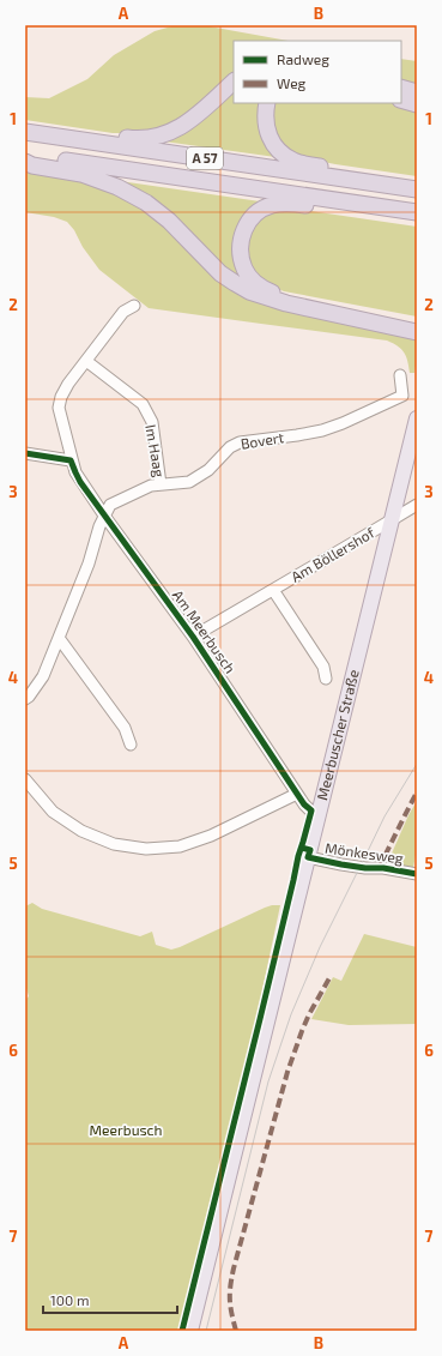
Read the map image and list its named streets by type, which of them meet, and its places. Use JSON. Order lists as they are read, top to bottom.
{
  "streets": {
    "highway": ["A 57"],
    "main road": ["Meerbuscher Straße"],
    "street": [
      "Bovert",
      "Im Haag",
      "Am Böllershof",
      "Am Meerbusch",
      "Mönkesweg"
    ]
  },
  "crossings": [
    ["Bovert", "Im Haag"],
    ["Bovert", "Am Meerbusch"],
    ["Im Haag", "Am Meerbusch"],
    ["Am Böllershof", "Am Meerbusch"],
    ["Am Böllershof", "Meerbuscher Straße"],
    ["Am Meerbusch", "Meerbuscher Straße"],
    ["Meerbuscher Straße", "Mönkesweg"]
  ],
  "parks": ["Meerbusch"],
  "legend": ["Radweg", "Weg"],
  "scale_bar": "100 m",
  "grid": {
    "columns": ["A", "B"],
    "rows": [
      "1",
      "2",
      "3",
      "4",
      "5",
      "6",
      "7"
    ]
  }
}
